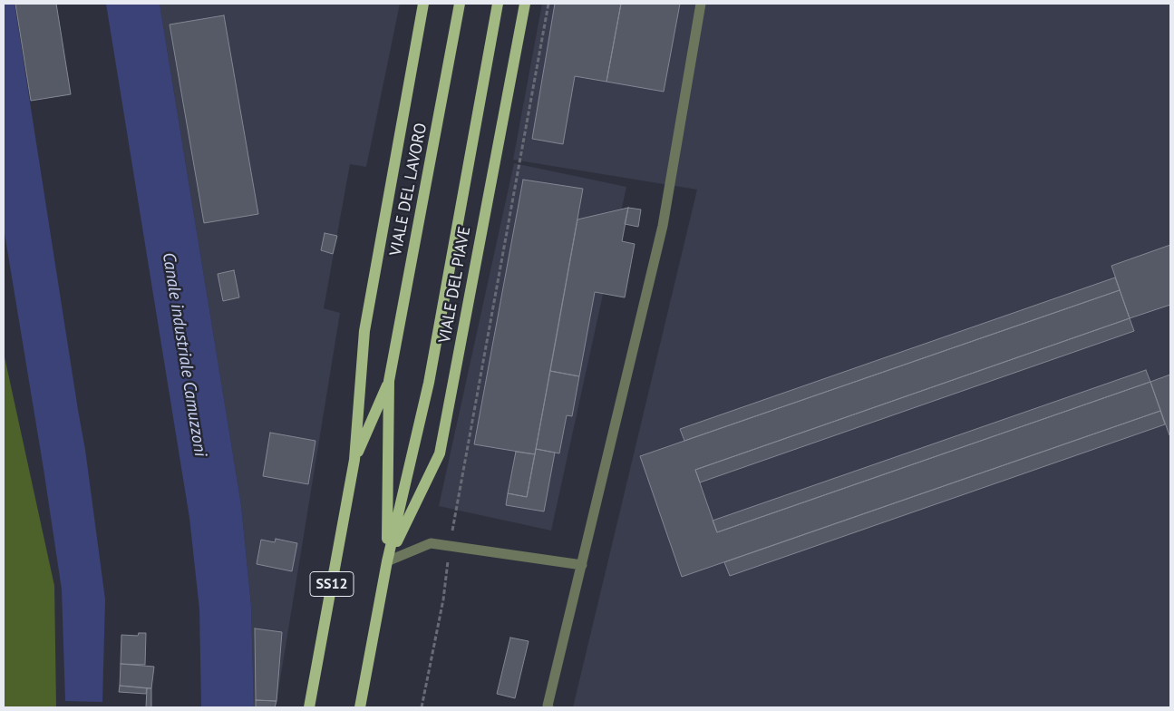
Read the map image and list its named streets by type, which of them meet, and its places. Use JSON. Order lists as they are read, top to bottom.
{
  "streets": {
    "main road": ["VIALE DEL LAVORO", "VIALE DEL PIAVE", "SS12"]
  },
  "crossings": [
    ["VIALE DEL LAVORO", "VIALE DEL PIAVE"],
    ["VIALE DEL LAVORO", "SS12"],
    ["VIALE DEL PIAVE", "SS12"]
  ],
  "water": ["Canale industriale Camuzzoni"]
}
